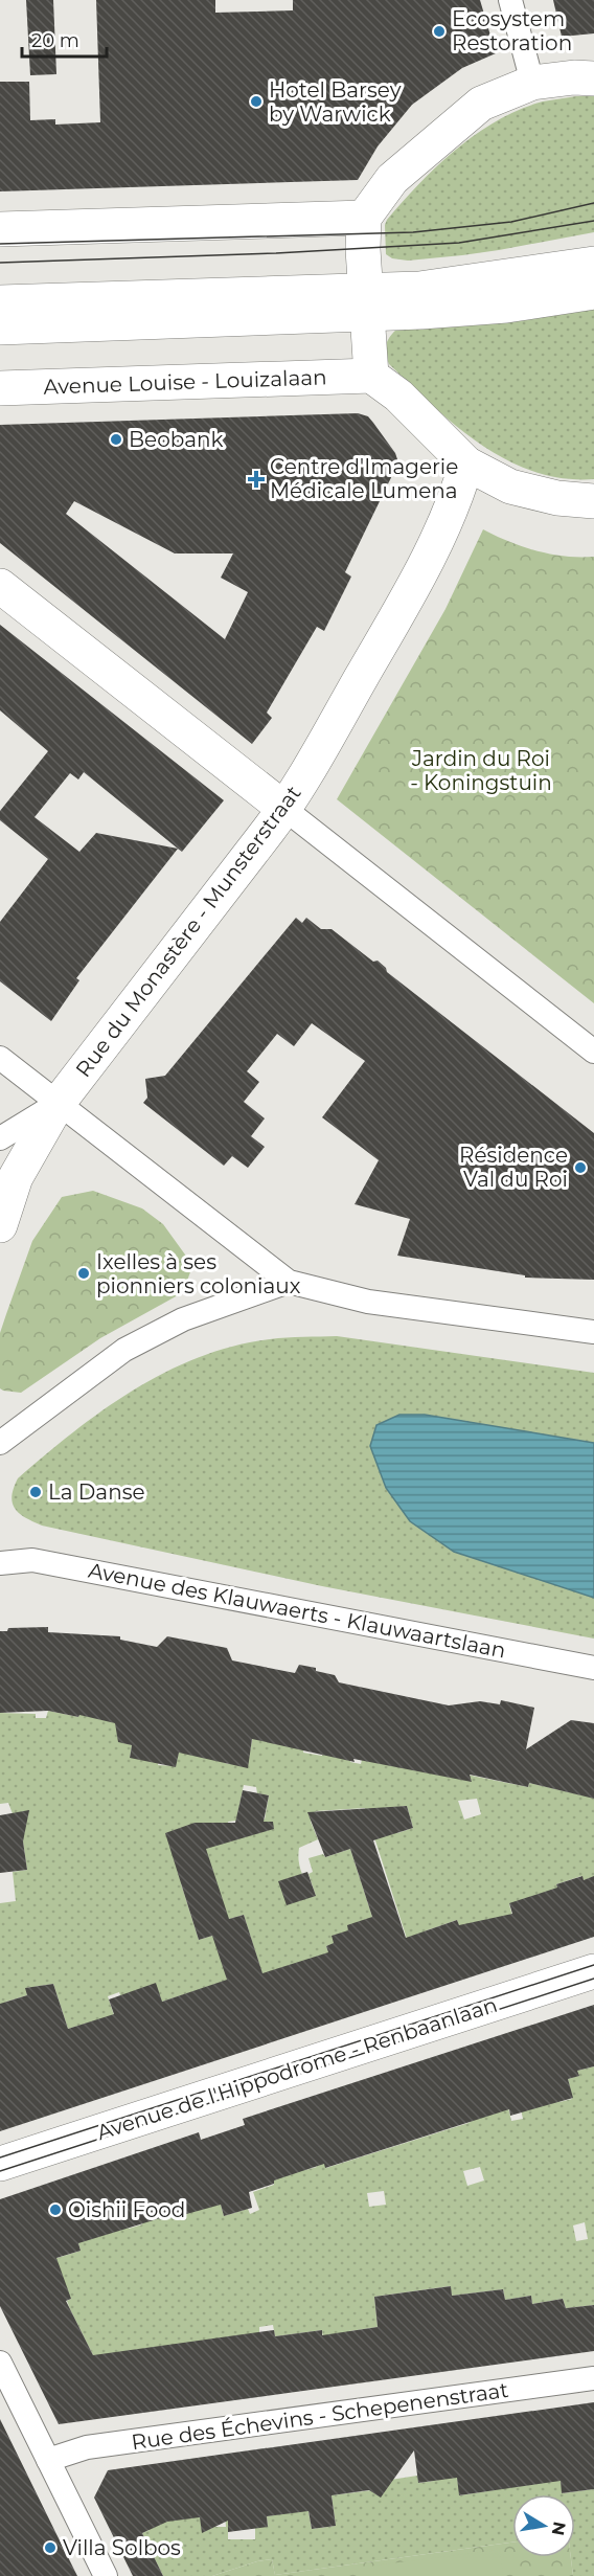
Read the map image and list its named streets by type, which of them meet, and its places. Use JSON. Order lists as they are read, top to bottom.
{
  "streets": {
    "main road": ["Avenue Louise - Louizalaan", "Rue du Monastère - Munsterstraat", "Avenue de l'Hippodrome - Renbaanlaan"],
    "street": ["Avenue des Klauwaerts - Klauwaartslaan", "Rue des Échevins - Schepenenstraat"]
  },
  "parks": ["Jardin du Roi - Koningstuin"],
  "places": {
    "other": [
      "Ecosystem Restoration",
      "Hotel Barsey by Warwick",
      "Beobank",
      "Résidence Val du Roi",
      "Ixelles à ses pionniers coloniaux",
      "La Danse",
      "Oishii Food",
      "Villa Solbos"
    ],
    "health": ["Centre d'Imagerie Médicale Lumena"]
  },
  "scale_bar": "20 m",
  "north": "right"
}
